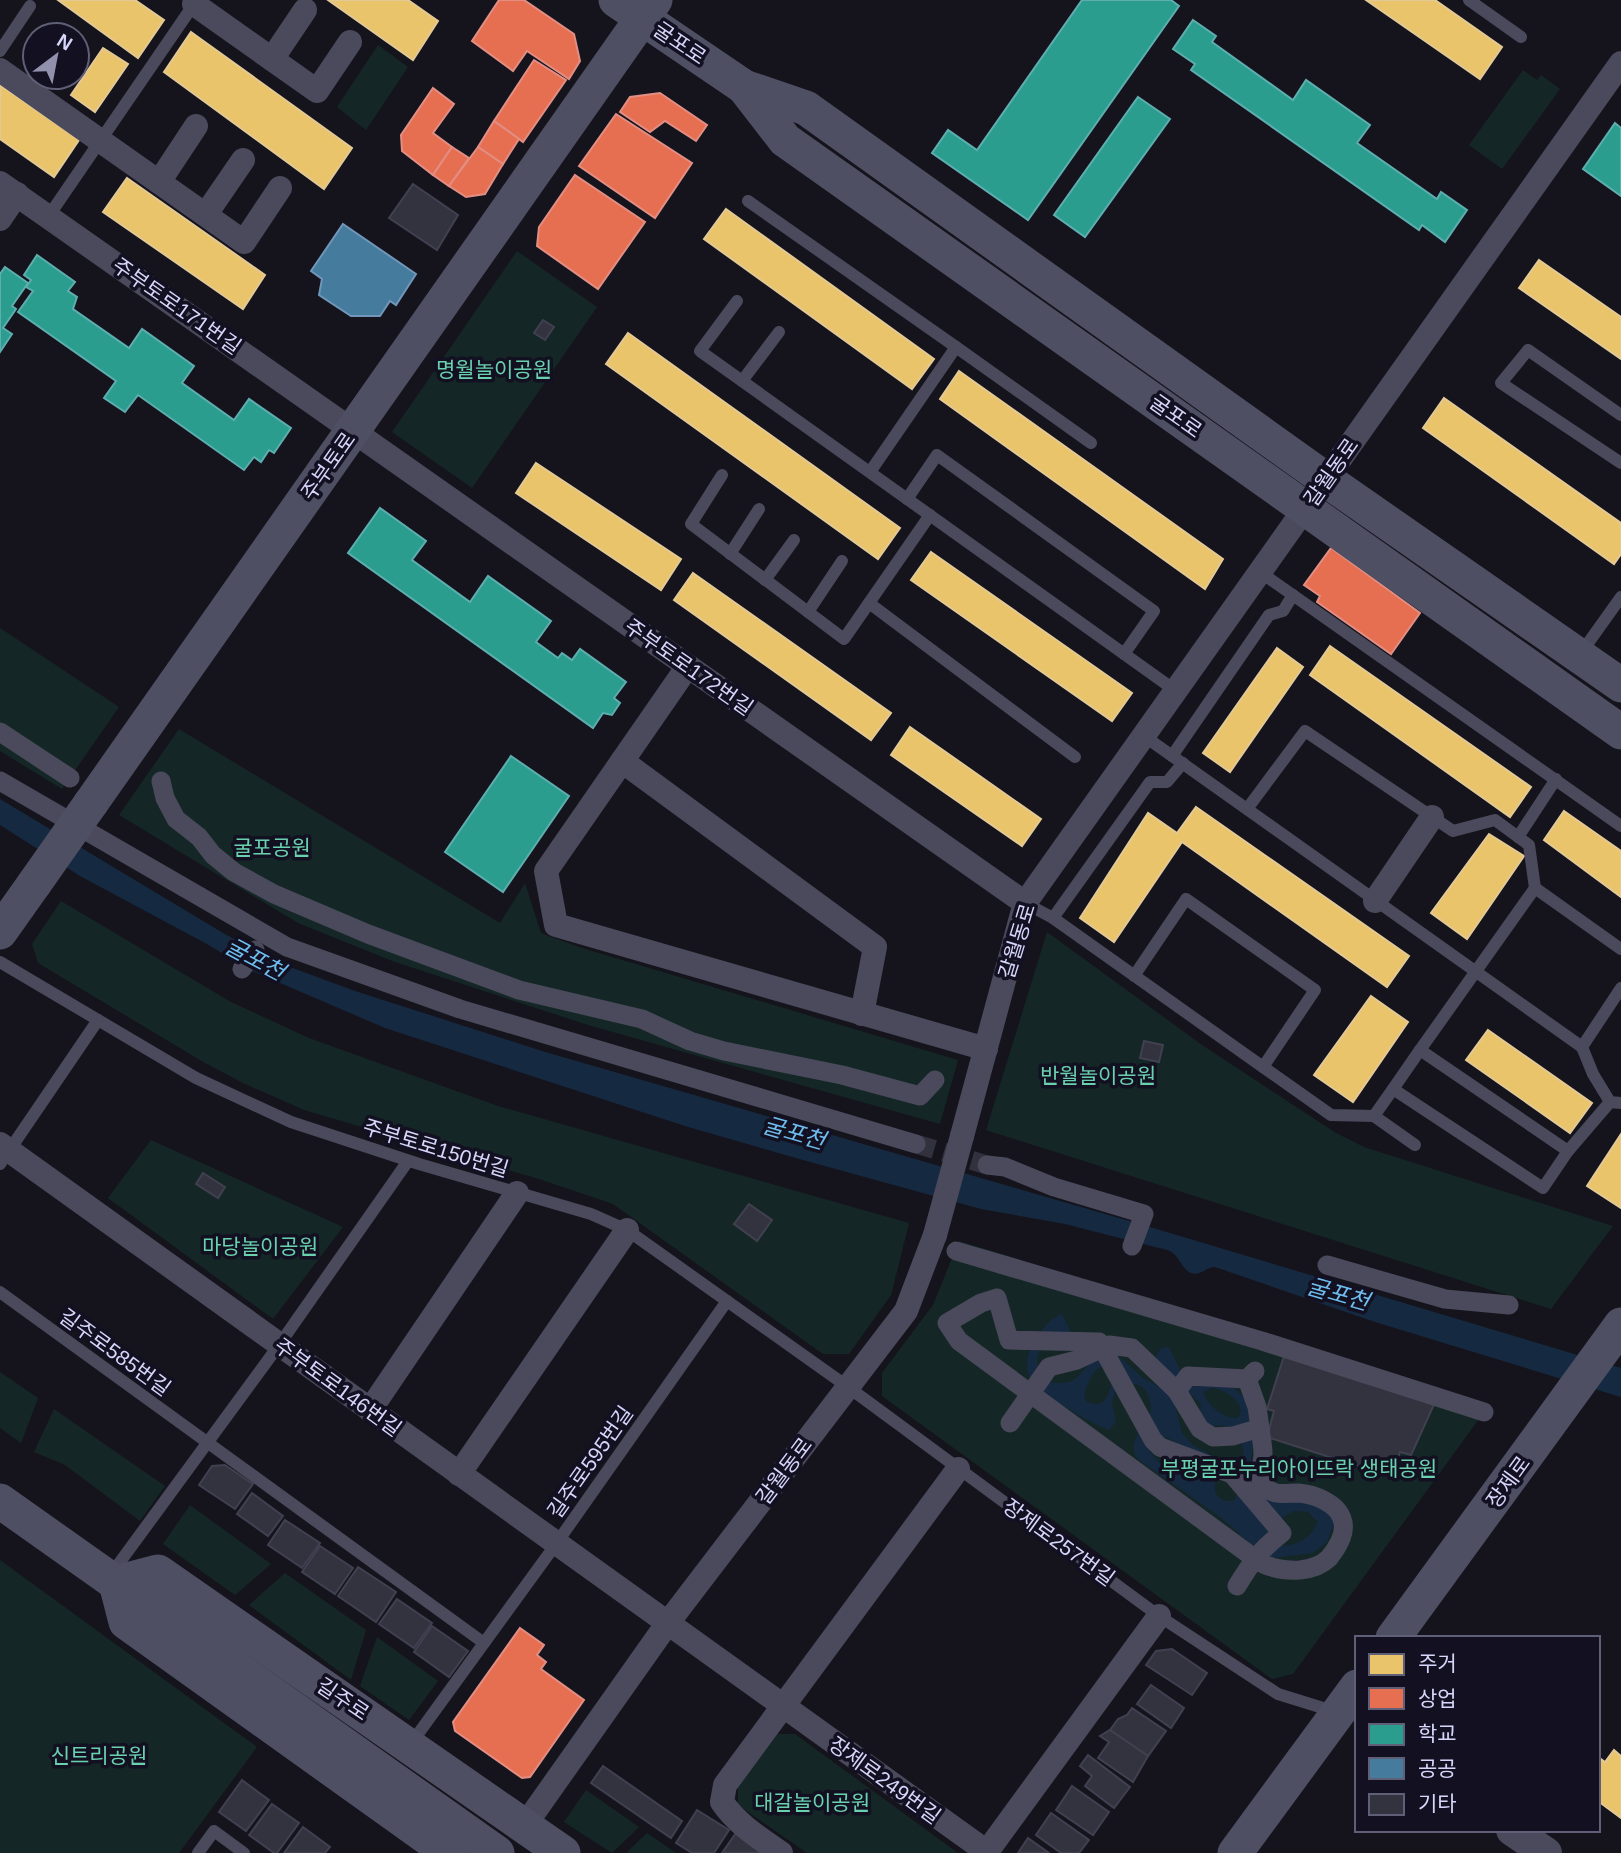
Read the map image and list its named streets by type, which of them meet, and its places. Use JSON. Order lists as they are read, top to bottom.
{
  "streets": {
    "main road": [
      "굴포로",
      "주부토로",
      "장제로",
      "길주로"
    ],
    "street": [
      "주부토로171번길",
      "갈월동로",
      "주부토로172번길",
      "주부토로146번길",
      "장제로249번길"
    ],
    "lane": [
      "주부토로150번길",
      "길주로585번길",
      "길주로595번길",
      "장제로257번길"
    ]
  },
  "crossings": [
    ["굴포로", "주부토로"],
    ["굴포로", "갈월동로"],
    ["주부토로171번길", "주부토로"],
    ["주부토로171번길", "주부토로172번길"],
    ["주부토로", "주부토로172번길"],
    ["갈월동로", "주부토로172번길"],
    ["갈월동로", "주부토로150번길"],
    ["갈월동로", "주부토로146번길"],
    ["갈월동로", "장제로257번길"],
    ["갈월동로", "길주로"],
    ["갈월동로", "장제로249번길"],
    ["주부토로150번길", "길주로595번길"],
    ["주부토로150번길", "장제로257번길"],
    ["길주로585번길", "길주로595번길"],
    ["주부토로146번길", "길주로595번길"],
    ["주부토로146번길", "장제로249번길"],
    ["길주로595번길", "길주로"],
    ["장제로257번길", "장제로249번길"]
  ],
  "water": ["굴포천"],
  "parks": [
    "명월놀이공원",
    "굴포공원",
    "반월놀이공원",
    "마당놀이공원",
    "부평굴포누리아이뜨락 생태공원",
    "신트리공원",
    "대갈놀이공원"
  ],
  "legend": [
    "주거",
    "상업",
    "학교",
    "공공",
    "기타"
  ],
  "north": "top right"
}
